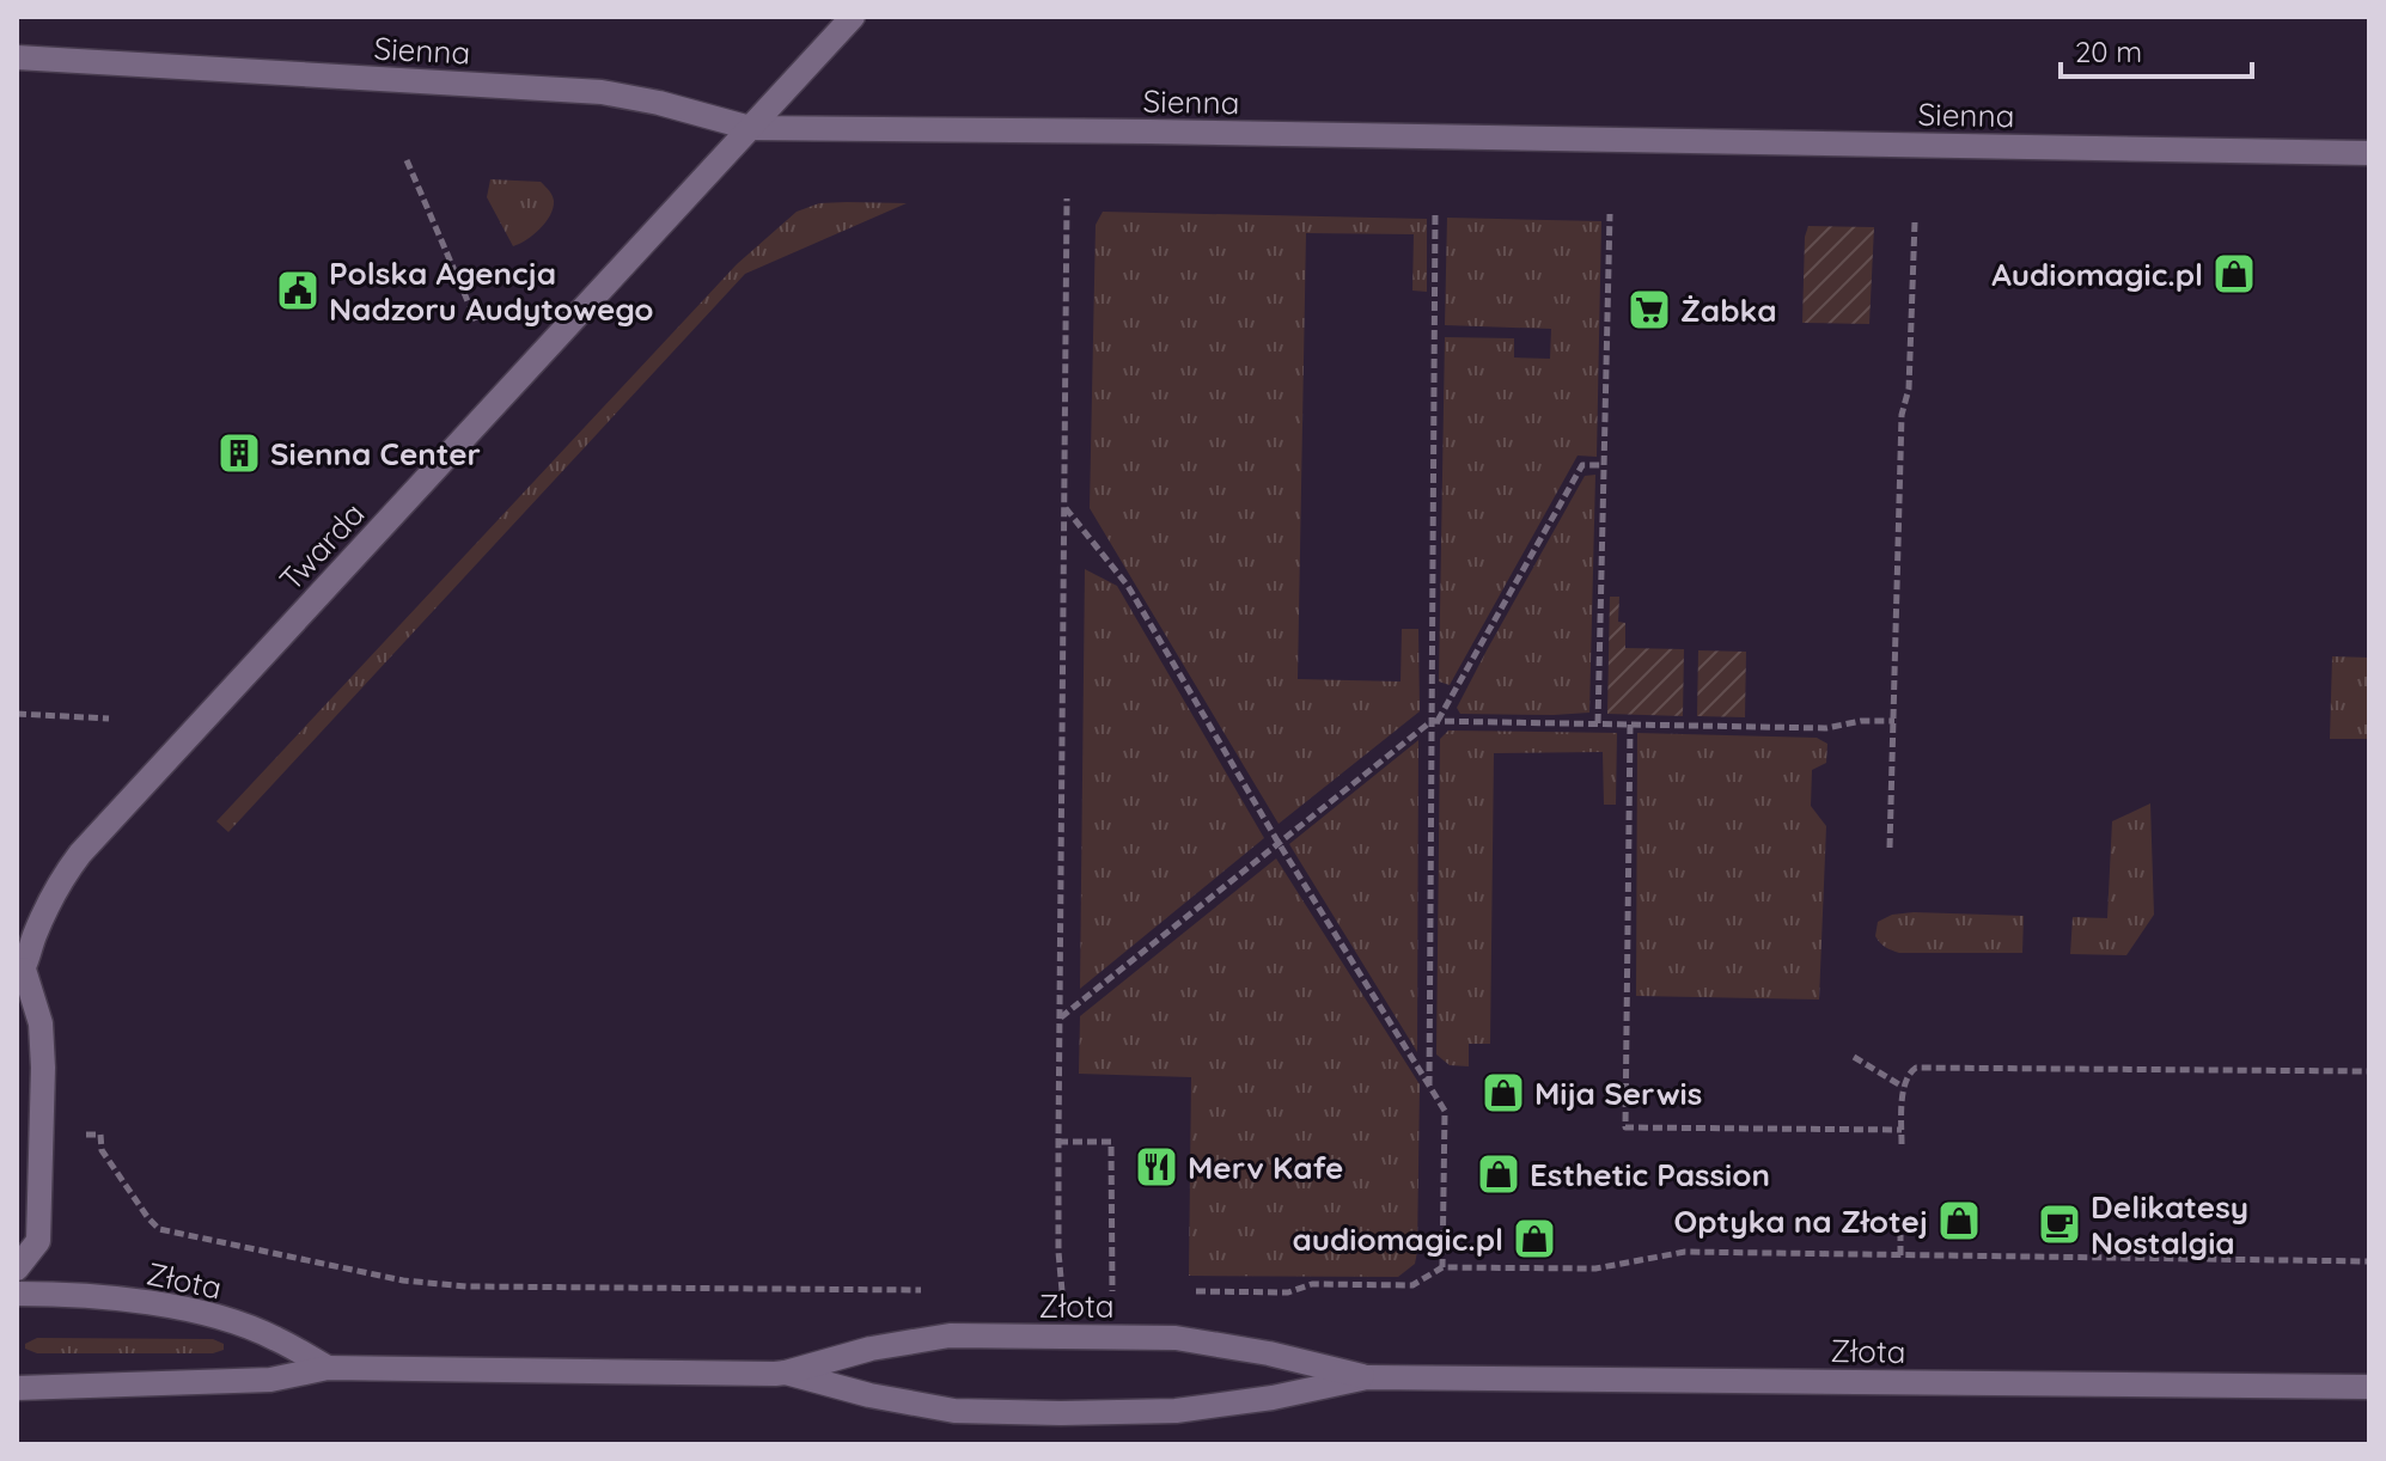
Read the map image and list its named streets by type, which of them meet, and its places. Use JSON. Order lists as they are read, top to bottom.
{
  "streets": {
    "street": ["Sienna", "Twarda", "Złota"]
  },
  "crossings": [
    ["Sienna", "Twarda"]
  ],
  "places": {
    "shop": [
      "Audiomagic.pl",
      "Mija Serwis",
      "Esthetic Passion",
      "Optyka na Złotej",
      "audiomagic.pl"
    ],
    "public building": ["Polska Agencja Nadzoru Audytowego"],
    "supermarket": ["Żabka"],
    "building": ["Sienna Center"],
    "restaurant": ["Merv Kafe"],
    "cafe": ["Delikatesy Nostalgia"]
  },
  "scale_bar": "20 m"
}
